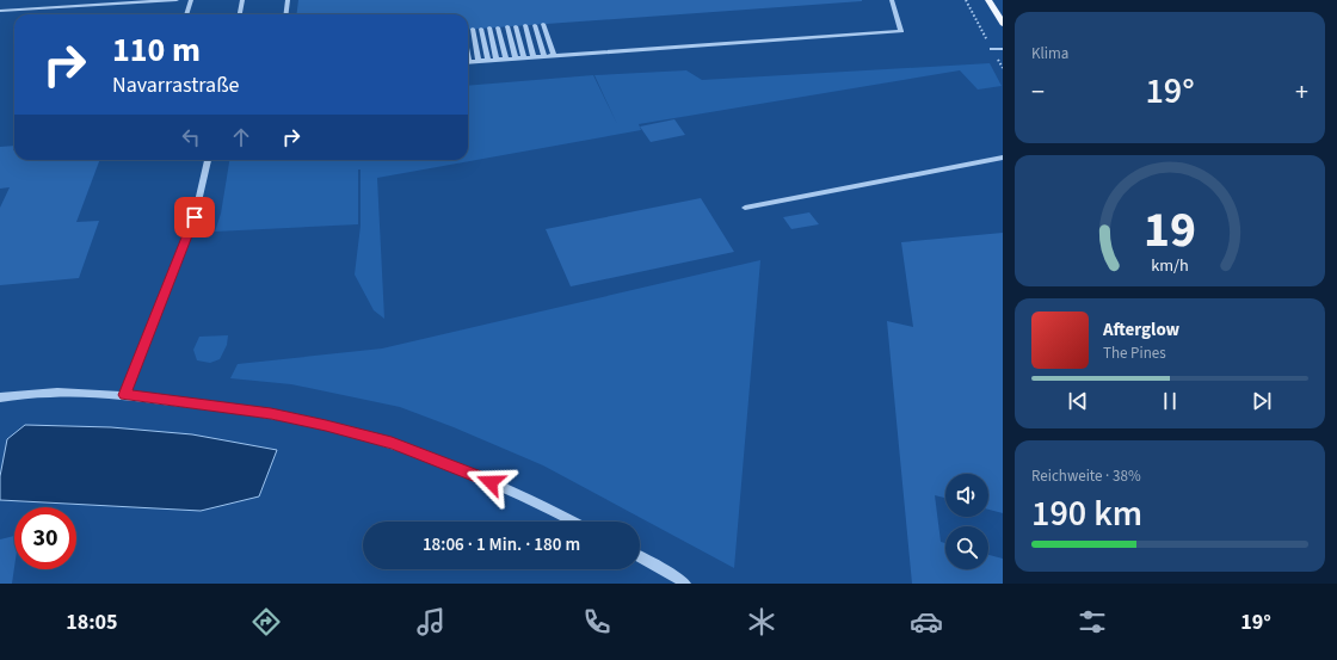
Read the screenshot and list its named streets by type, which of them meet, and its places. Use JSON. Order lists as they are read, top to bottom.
{
  "page": {
    "tile": [
      "Klima",
      ["Reichweite · 38%", "190 km"]
    ],
    "turn": ["110 m", "Navarrastraße"],
    "heat": ["−", "19°", "+"],
    "song": ["Afterglow", "The Pines"],
    "limit": "30",
    "trip": "18:06 · 1 Min. · 180 m",
    "tabs": ["18:05", "19°"],
    "gauge": ["19", "km/h"]
  }
}
